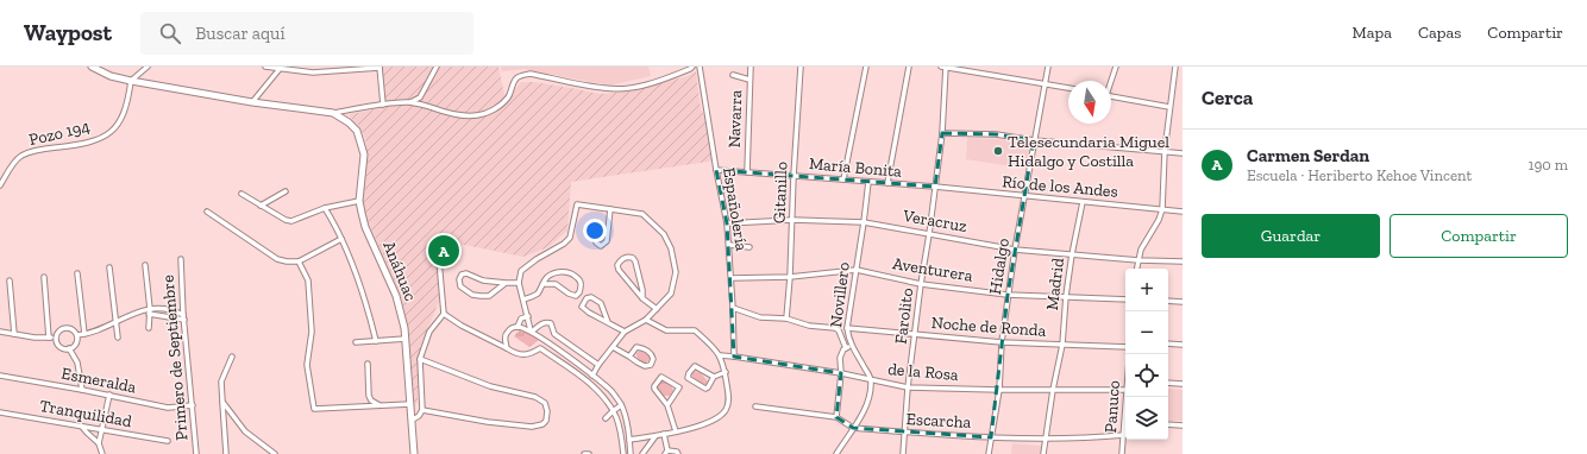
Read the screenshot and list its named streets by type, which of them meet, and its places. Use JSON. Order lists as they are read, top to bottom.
{
  "streets": {
    "main road": ["Anáhuac"],
    "street": [
      "Navarra",
      "Pozo 194",
      "María Bonita",
      "Río de los Andes",
      "Gitanillo",
      "Españolería",
      "Veracruz",
      "Hidalgo",
      "Aventurera",
      "Madrid",
      "Novillero",
      "Farolito",
      "Noche de Ronda",
      "Primero de Septiembre",
      "de la Rosa",
      "Esmeralda",
      "Panuco",
      "Tranquilidad",
      "Escarcha"
    ]
  },
  "crossings": [
    ["Navarra", "María Bonita"],
    ["María Bonita", "Río de los Andes"],
    ["María Bonita", "Gitanillo"],
    ["María Bonita", "Españolería"],
    ["María Bonita", "Novillero"],
    ["María Bonita", "Farolito"],
    ["Río de los Andes", "Hidalgo"],
    ["Río de los Andes", "Madrid"],
    ["Río de los Andes", "Farolito"],
    ["Gitanillo", "Veracruz"],
    ["Gitanillo", "Aventurera"],
    ["Españolería", "Veracruz"],
    ["Españolería", "Aventurera"],
    ["Españolería", "de la Rosa"],
    ["Veracruz", "Hidalgo"],
    ["Veracruz", "Madrid"],
    ["Veracruz", "Novillero"],
    ["Veracruz", "Farolito"],
    ["Hidalgo", "Aventurera"],
    ["Hidalgo", "Noche de Ronda"],
    ["Hidalgo", "de la Rosa"],
    ["Hidalgo", "Escarcha"],
    ["Aventurera", "Madrid"],
    ["Aventurera", "Novillero"],
    ["Aventurera", "Farolito"],
    ["Madrid", "Noche de Ronda"],
    ["Madrid", "de la Rosa"],
    ["Madrid", "Escarcha"],
    ["Novillero", "Noche de Ronda"],
    ["Novillero", "de la Rosa"],
    ["Farolito", "Noche de Ronda"],
    ["Farolito", "de la Rosa"],
    ["Farolito", "Escarcha"],
    ["Primero de Septiembre", "Esmeralda"],
    ["Panuco", "Escarcha"]
  ],
  "places": ["Telesecundaria Miguel Hidalgo y Costilla"],
  "north": "bottom",
  "page": {
    "header": "Waypost",
    "search": "Buscar aquí",
    "nav": ["Mapa", "Capas", "Compartir"],
    "heading": "Cerca",
    "list": [
      {
        "mark": "A",
        "name": "Carmen Serdan",
        "note": "Escuela · Heriberto Kehoe Vincent",
        "value": "190 m"
      }
    ],
    "buttons": ["Guardar", "Compartir"],
    "pins": "A",
    "map_buttons": ["+", "−"]
  }
}
